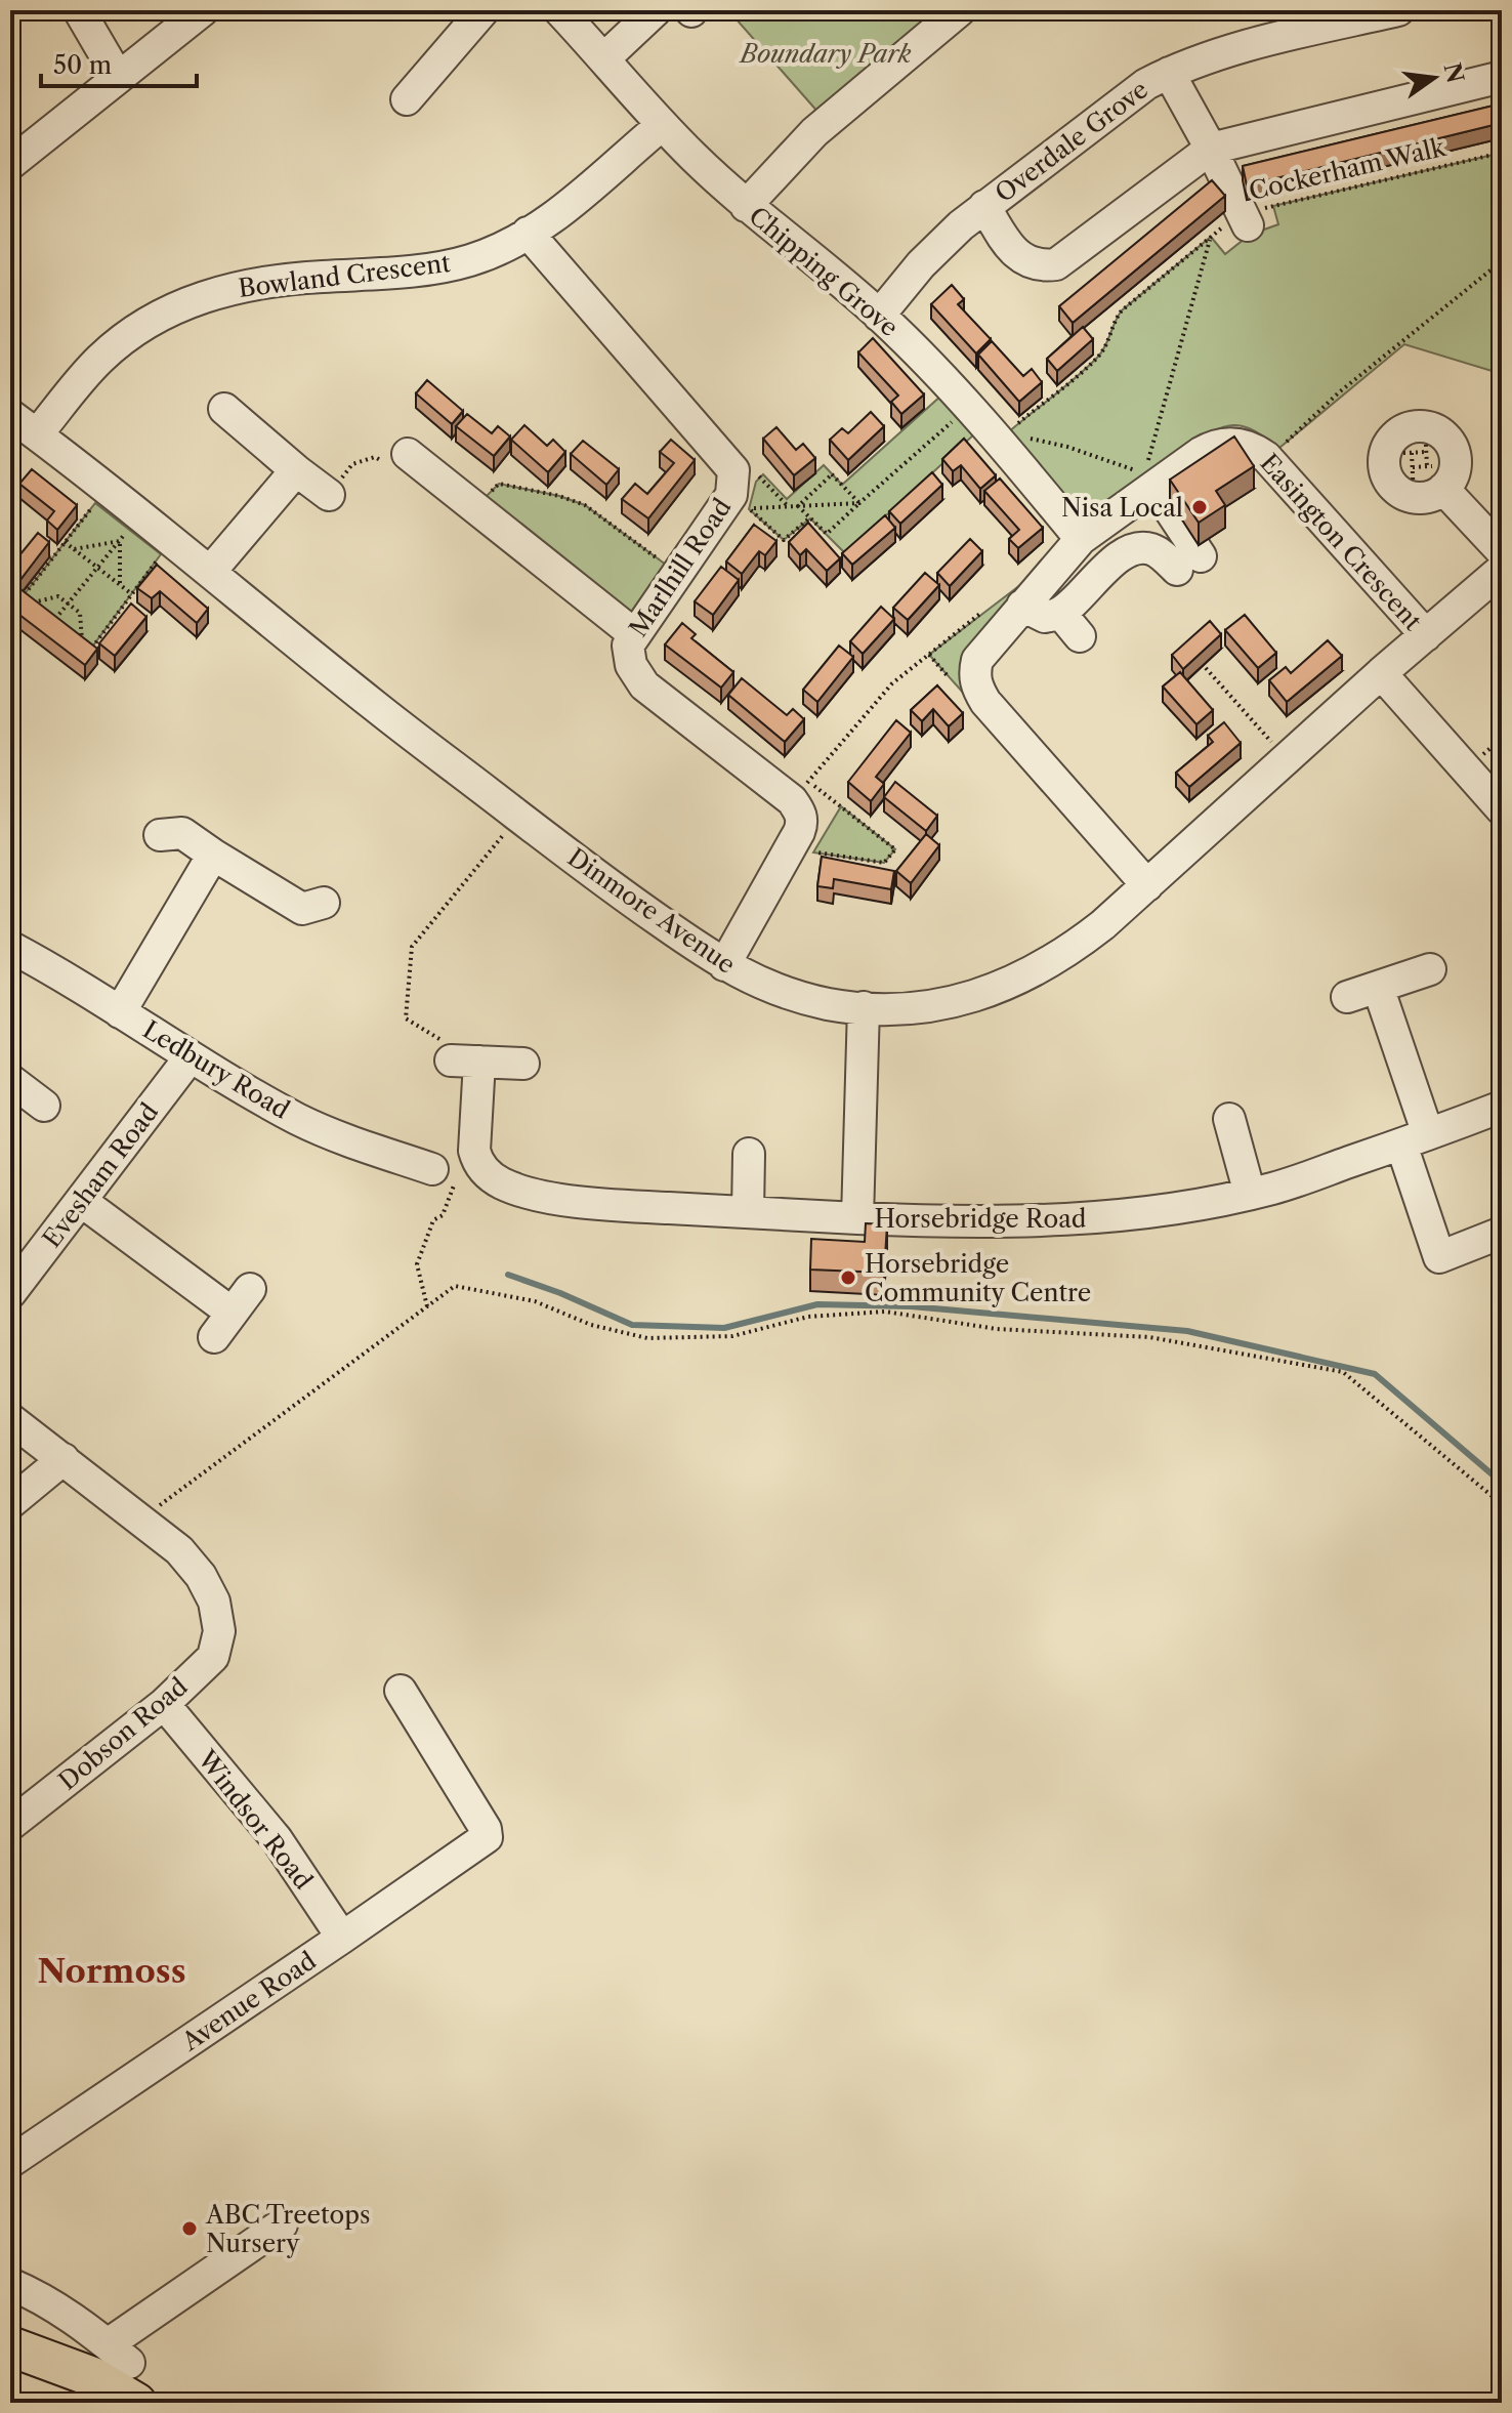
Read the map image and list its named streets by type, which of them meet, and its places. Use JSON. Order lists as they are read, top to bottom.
{
  "streets": {
    "street": [
      "Overdale Grove",
      "Chipping Grove",
      "Bowland Crescent",
      "Easington Crescent",
      "Marlhill Road",
      "Dinmore Avenue",
      "Ledbury Road",
      "Evesham Road",
      "Horsebridge Road",
      "Dobson Road",
      "Windsor Road",
      "Avenue Road"
    ],
    "path": ["Cockerham Walk"]
  },
  "crossings": [
    ["Overdale Grove", "Chipping Grove"],
    ["Cockerham Walk", "Chipping Grove"],
    ["Chipping Grove", "Bowland Crescent"],
    ["Chipping Grove", "Easington Crescent"],
    ["Bowland Crescent", "Marlhill Road"],
    ["Bowland Crescent", "Dinmore Avenue"],
    ["Easington Crescent", "Dinmore Avenue"],
    ["Dinmore Avenue", "Horsebridge Road"],
    ["Ledbury Road", "Evesham Road"],
    ["Dobson Road", "Windsor Road"],
    ["Windsor Road", "Avenue Road"]
  ],
  "districts": ["Normoss"],
  "parks": ["Boundary Park"],
  "places": ["Nisa Local", "Horsebridge Community Centre", "ABC Treetops Nursery"],
  "scale_bar": "50 m",
  "north": "right"
}
